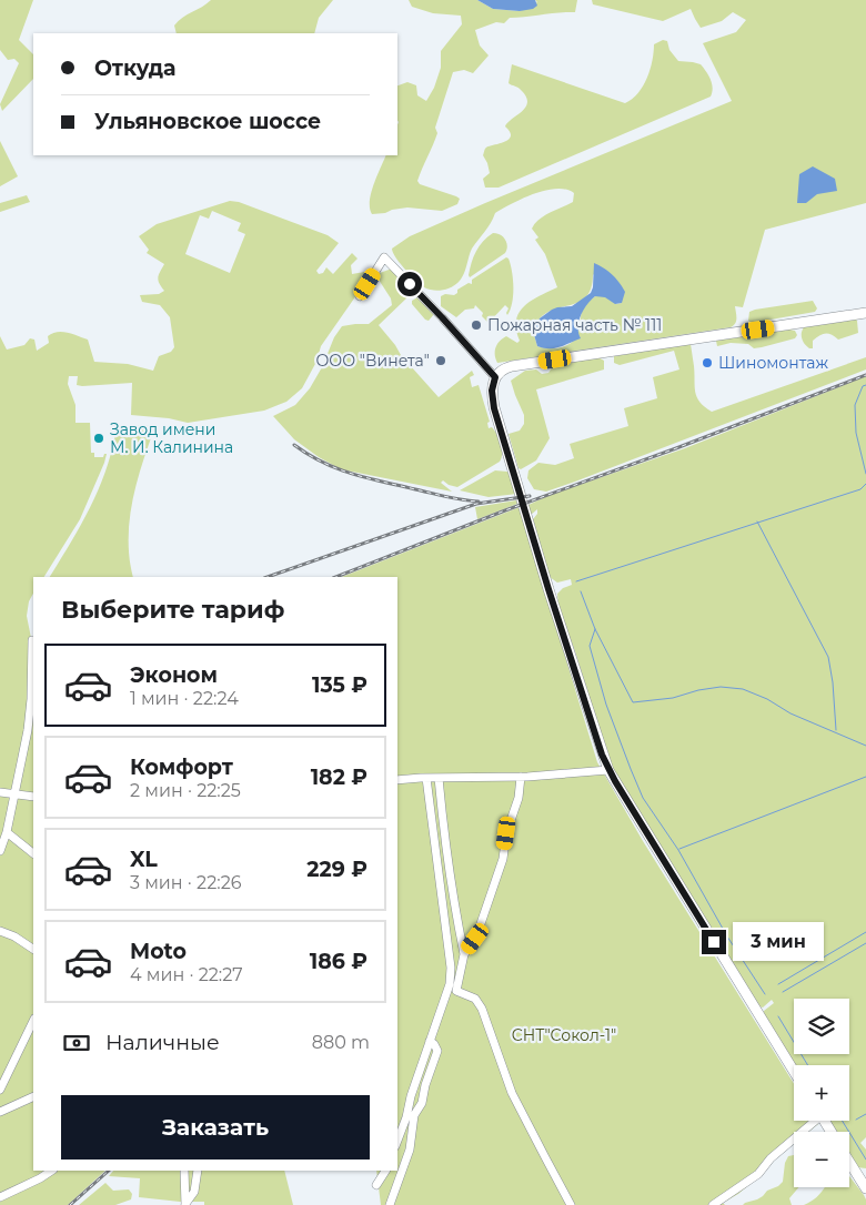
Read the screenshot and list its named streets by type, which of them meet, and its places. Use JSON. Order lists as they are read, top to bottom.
{
  "parks": ["СНТ\"Сокол-1\""],
  "places": [
    "Пожарная часть № 111",
    "ООО \"Винета\"",
    "Шиномонтаж",
    "Завод имени М. И. Калинина"
  ],
  "page": {
    "banner": ["Откуда", "Ульяновское шоссе"],
    "heading": "Выберите тариф",
    "list": [
      {
        "name": "Эконом",
        "note": "1 мин · 22:24",
        "value": "135 ₽"
      },
      {
        "name": "Комфорт",
        "note": "2 мин · 22:25",
        "value": "182 ₽"
      },
      {
        "name": "XL",
        "note": "3 мин · 22:26",
        "value": "229 ₽"
      },
      {
        "name": "Moto",
        "note": "4 мин · 22:27",
        "value": "186 ₽"
      }
    ],
    "bubble": "3 мин",
    "map_buttons": ["+", "−"],
    "pay": ["Наличные", "880 m"],
    "buttons": "Заказать"
  }
}
